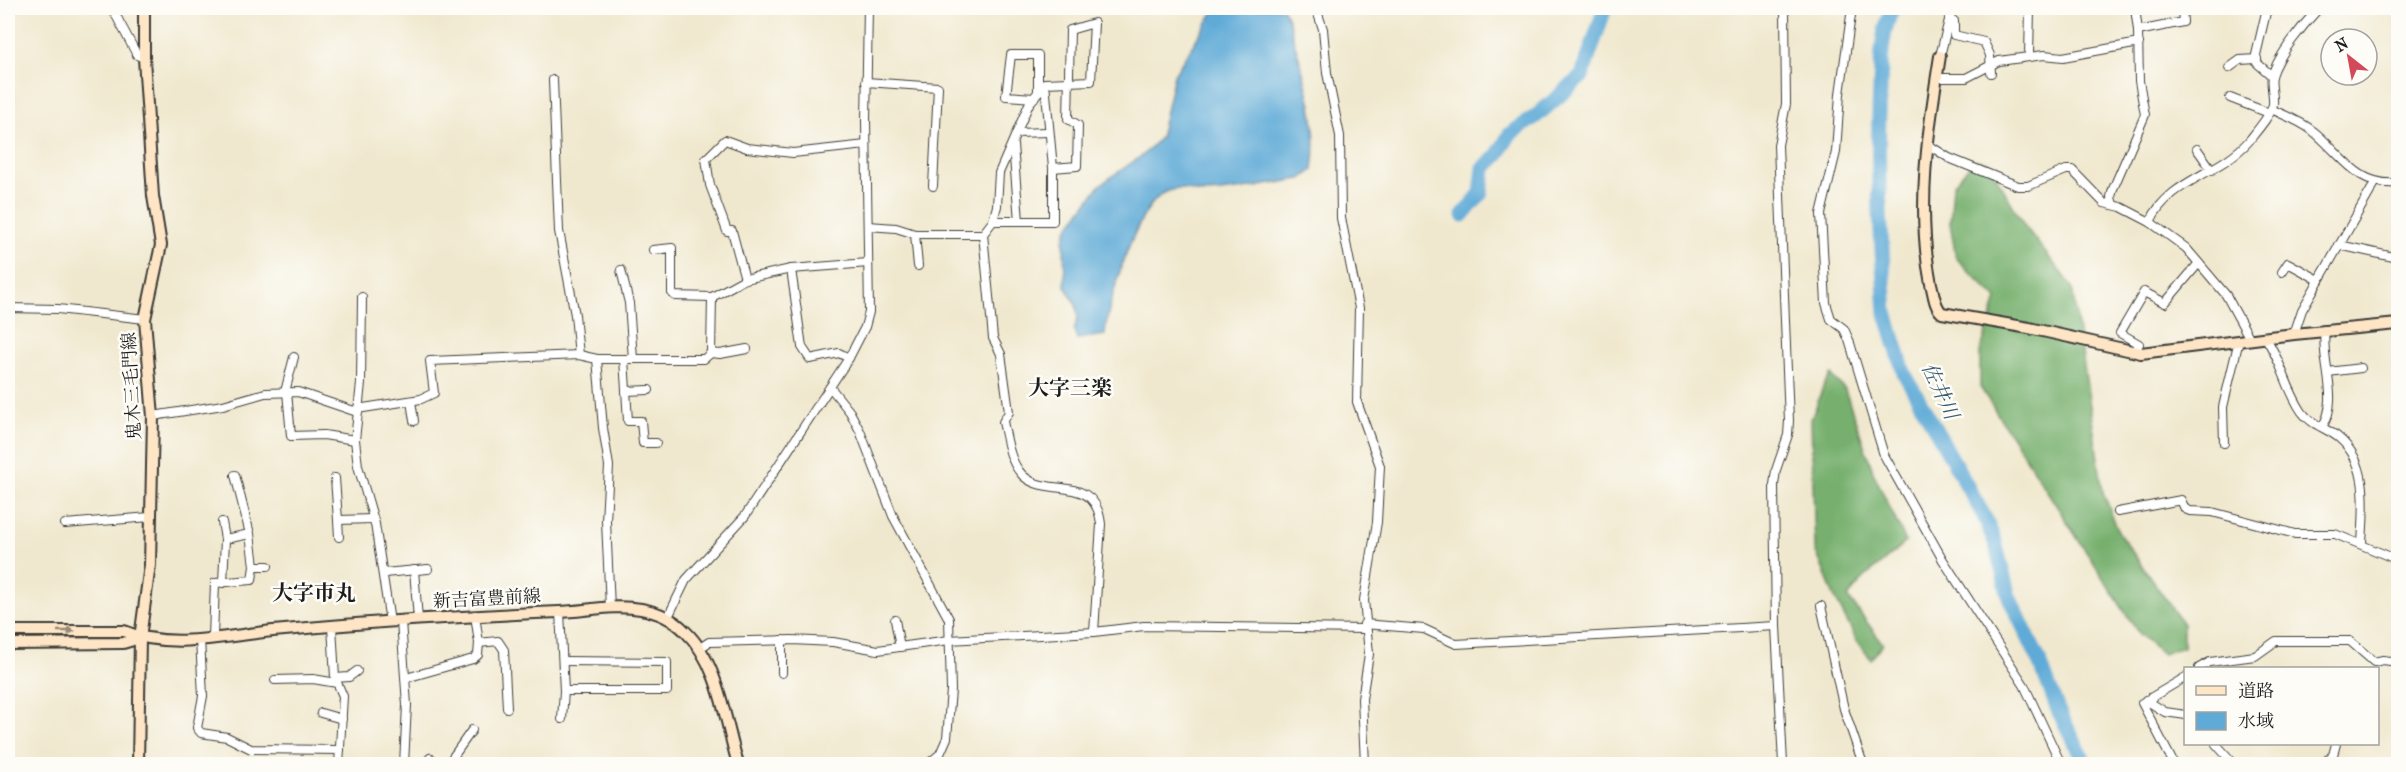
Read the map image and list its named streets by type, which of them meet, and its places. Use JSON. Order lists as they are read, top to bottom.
{
  "streets": {
    "main road": ["鬼木三毛門線", "新吉富豊前線"]
  },
  "crossings": [
    ["鬼木三毛門線", "新吉富豊前線"]
  ],
  "districts": ["大字三楽", "大字市丸"],
  "water": ["佐井川"],
  "legend": ["道路", "水域"],
  "north": "top left"
}
